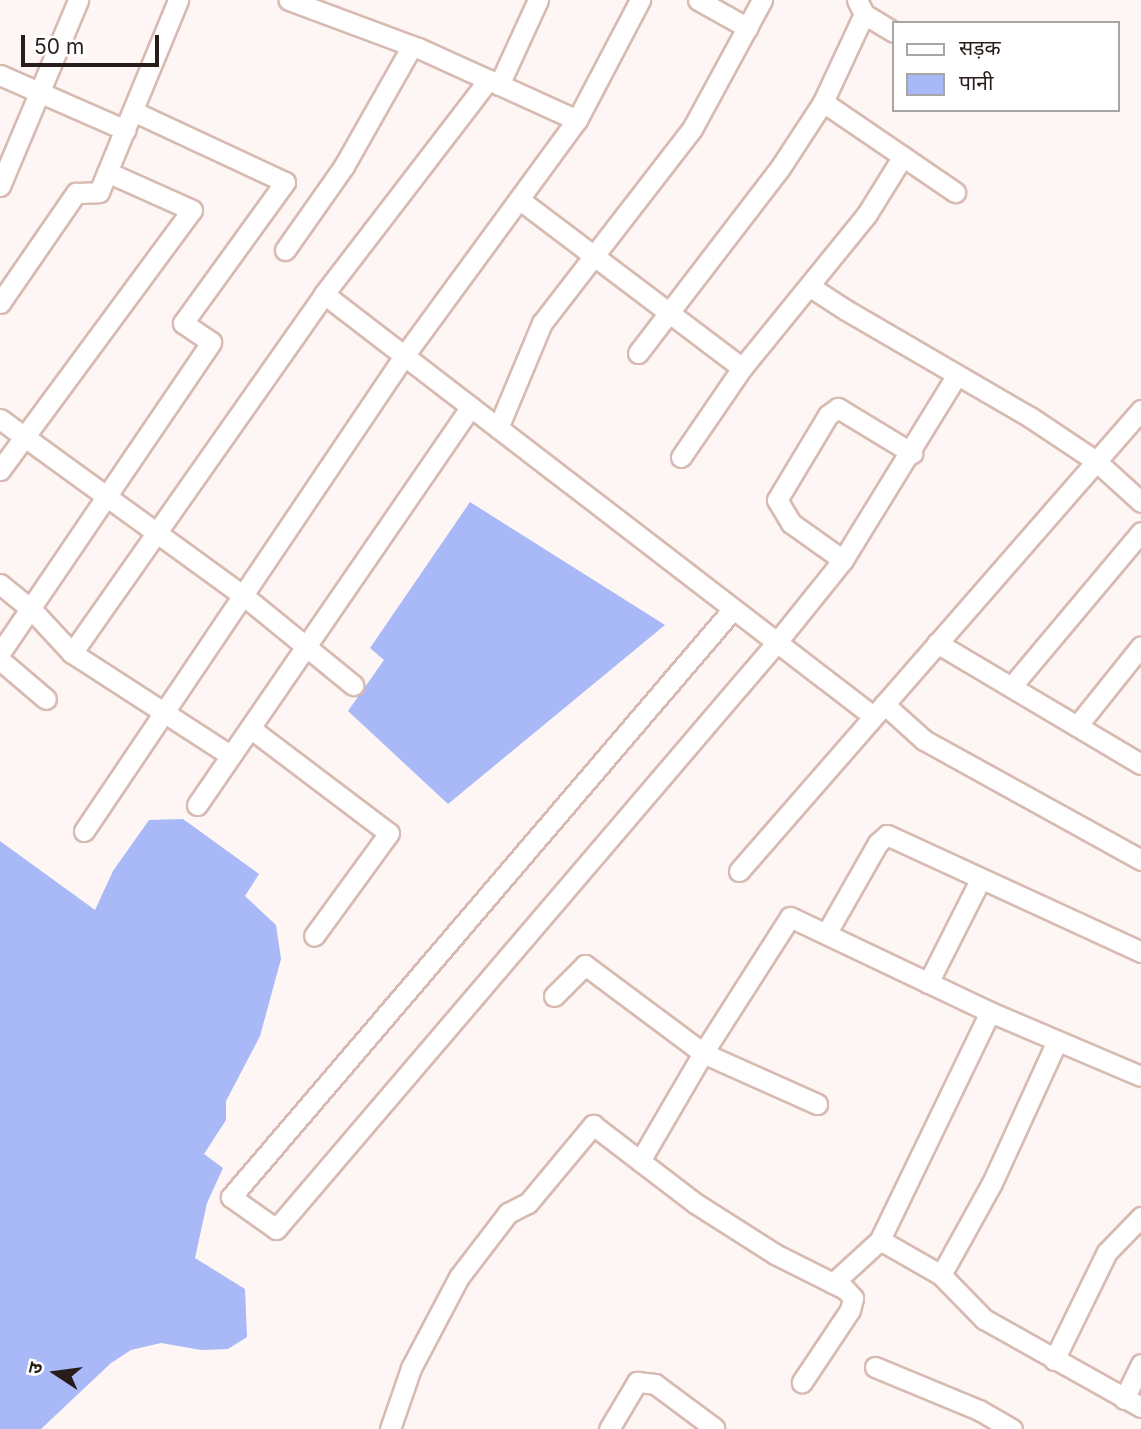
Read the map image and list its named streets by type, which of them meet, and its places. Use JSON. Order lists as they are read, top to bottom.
{
  "legend": ["सड़क", "पानी"],
  "scale_bar": "50 m",
  "north": "left"
}
